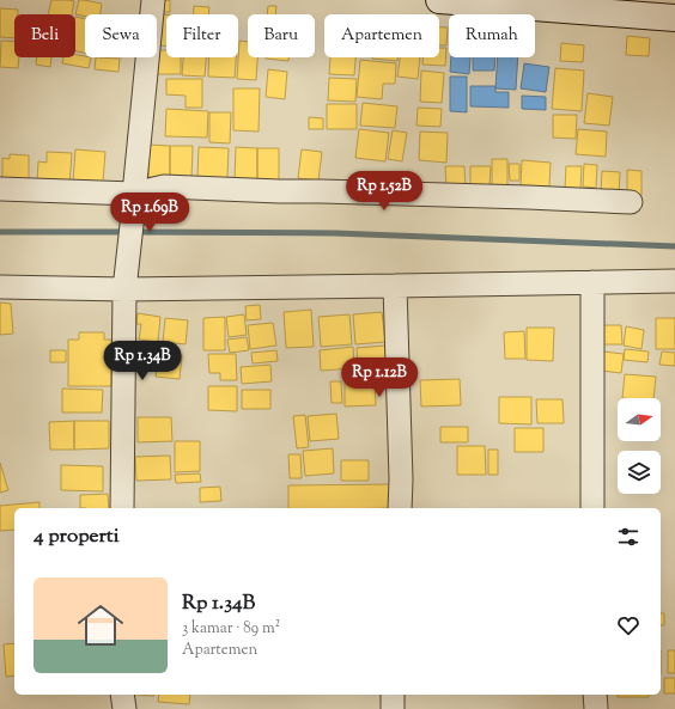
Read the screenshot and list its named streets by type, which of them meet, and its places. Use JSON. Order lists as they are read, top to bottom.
{
  "north": "right",
  "page": {
    "chip": [
      "Beli",
      "Sewa",
      "Filter",
      "Baru",
      "Apartemen",
      "Rumah"
    ],
    "price": [
      "Rp 1.52B",
      "Rp 1.69B",
      "Rp 1.34B",
      "Rp 1.12B"
    ],
    "heading": "4 properti",
    "list": [
      {
        "name": "Rp 1.34B",
        "note": "3 kamar · 89 m² · Apartemen"
      }
    ]
  }
}
